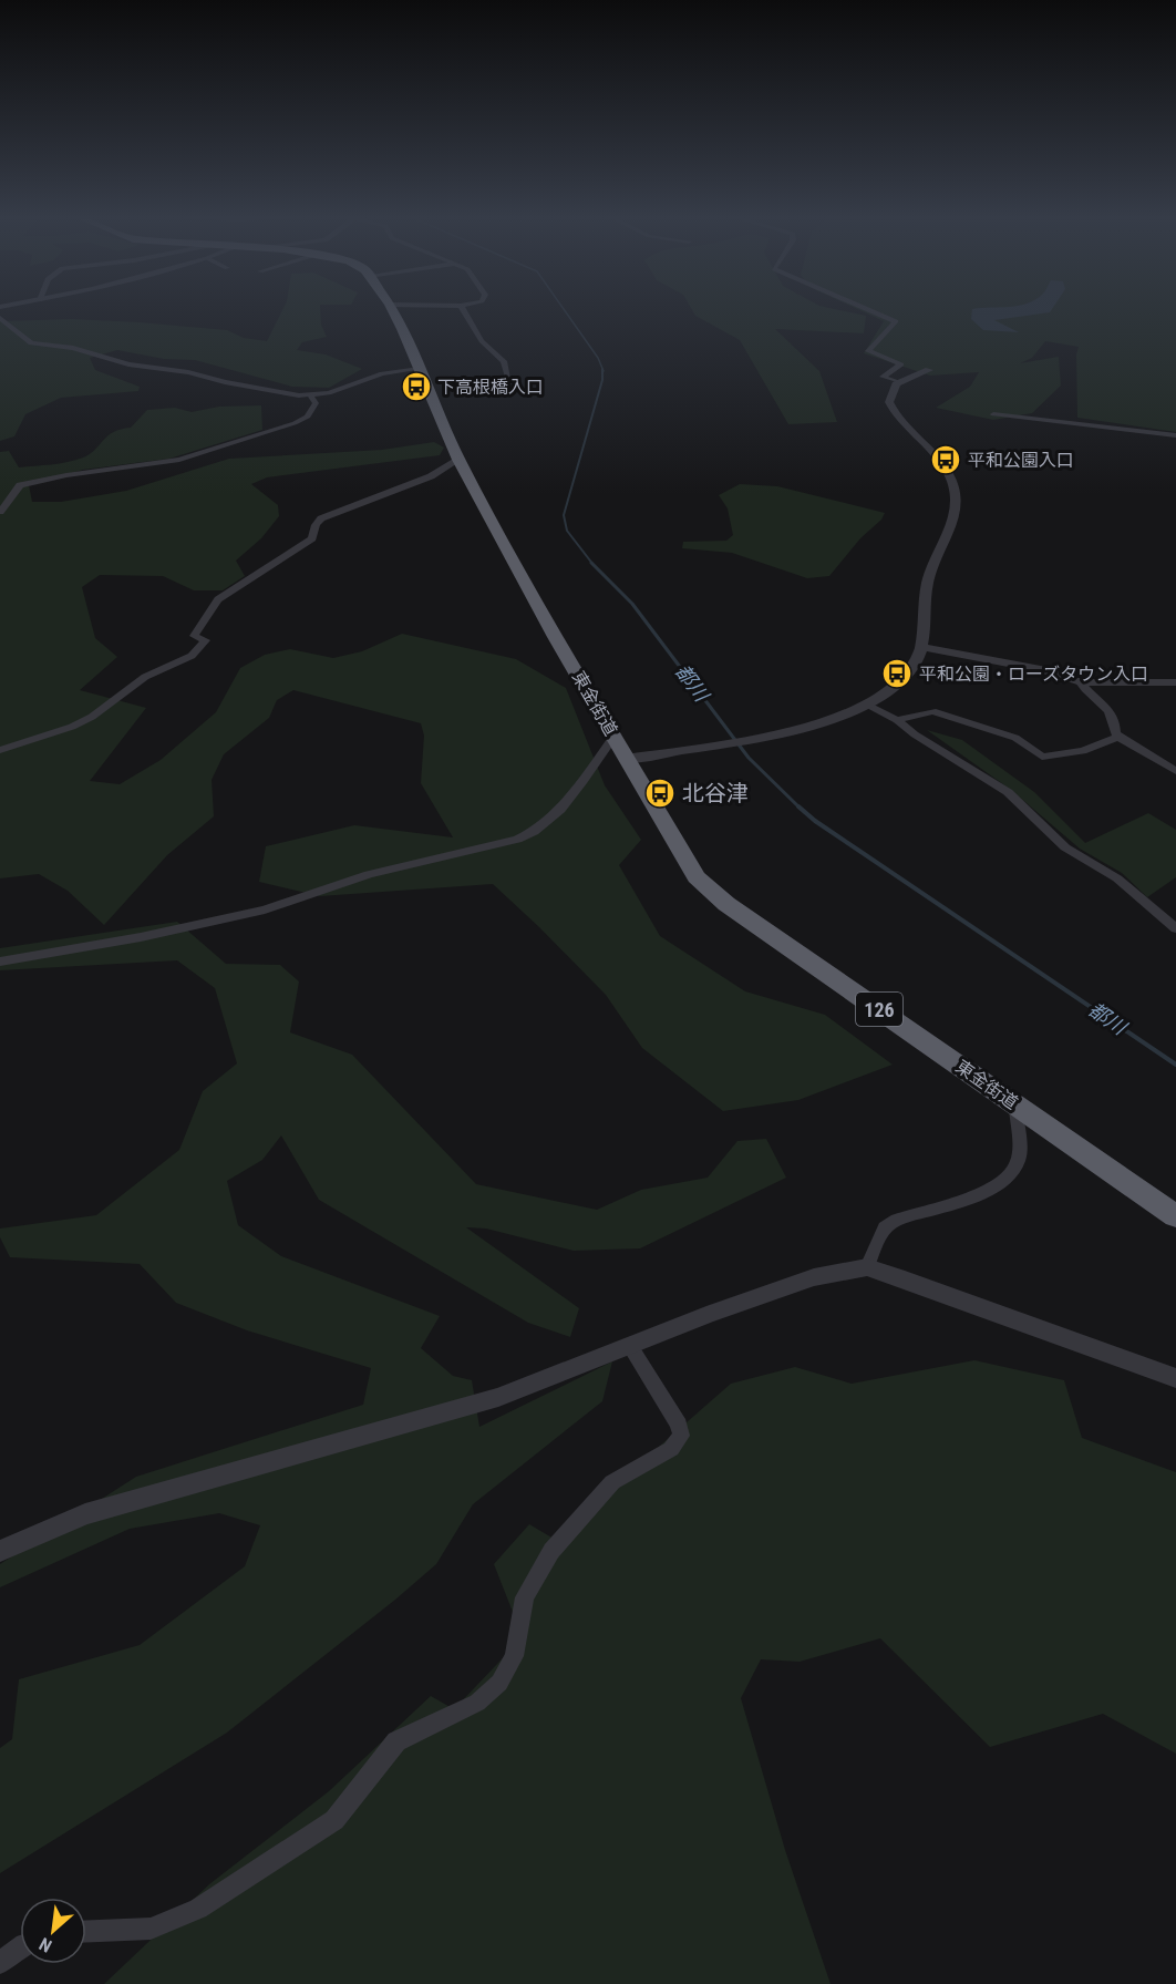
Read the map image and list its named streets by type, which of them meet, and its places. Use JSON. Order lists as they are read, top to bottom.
{
  "streets": {
    "highway": ["東金街道", "126"]
  },
  "water": ["都川"],
  "places": {
    "bus stop": [
      "下高根橋入口",
      "平和公園入口",
      "平和公園・ローズタウン入口",
      "北谷津"
    ]
  },
  "north": "bottom left"
}
